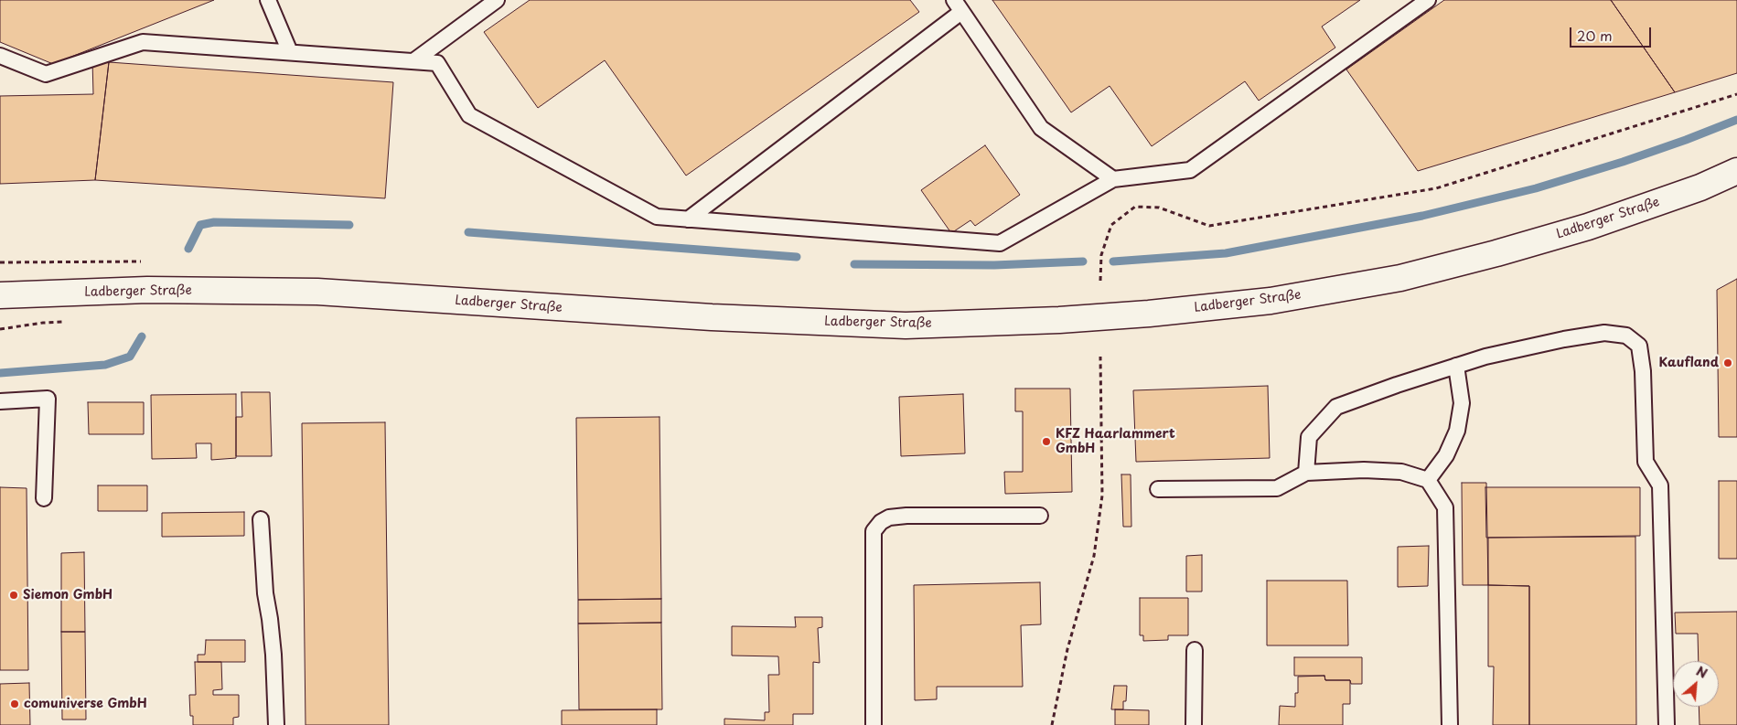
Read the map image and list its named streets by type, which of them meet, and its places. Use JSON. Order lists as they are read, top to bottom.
{
  "streets": {
    "main road": ["Ladberger Straße"]
  },
  "places": [
    "Kaufland",
    "KFZ Haarlammert GmbH",
    "Siemon GmbH",
    "comuniverse GmbH"
  ],
  "scale_bar": "20 m",
  "north": "top right"
}
